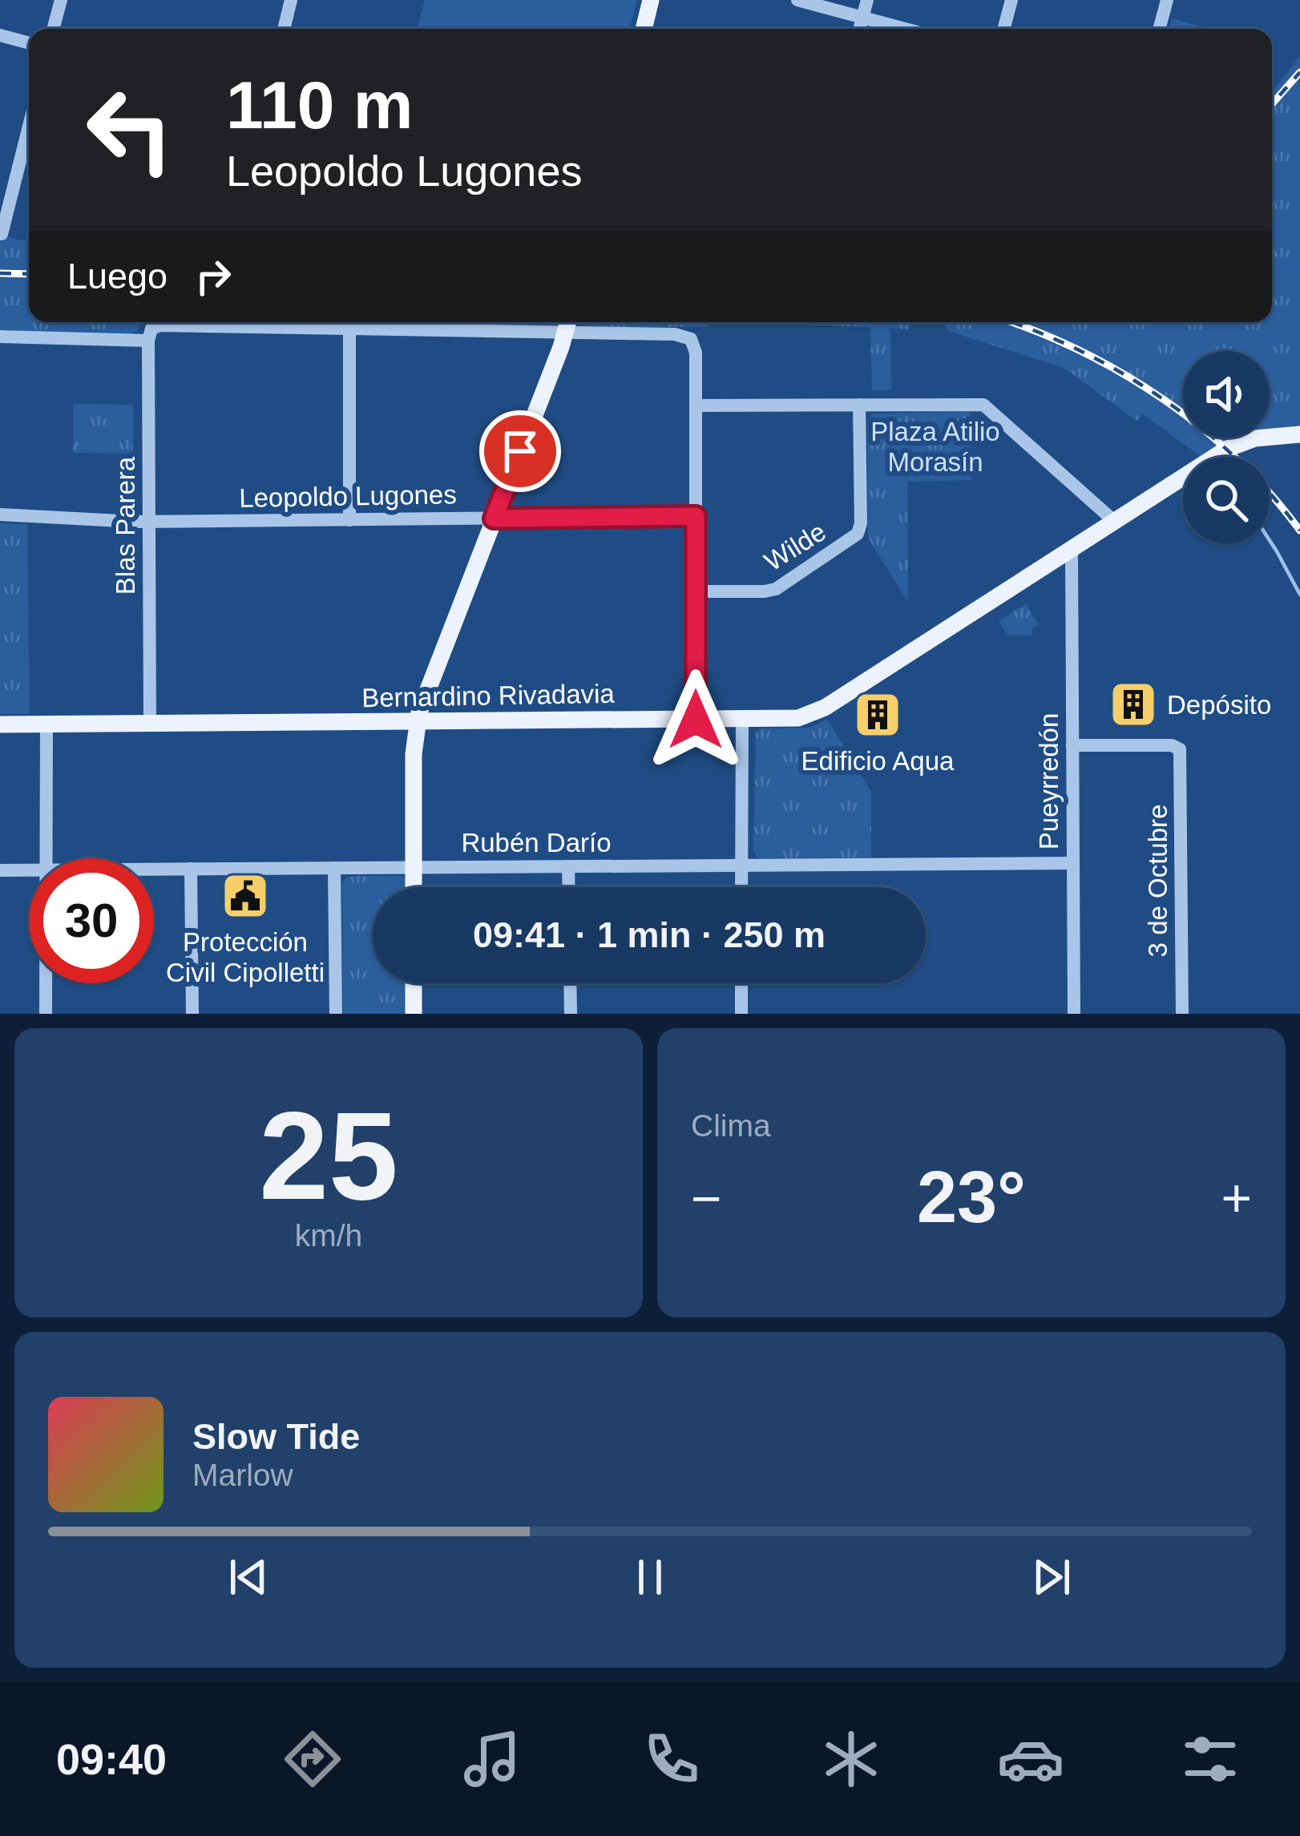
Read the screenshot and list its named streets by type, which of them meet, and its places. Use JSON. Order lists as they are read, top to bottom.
{
  "streets": {
    "main road": ["Bernardino Rivadavia"],
    "street": [
      "Leopoldo Lugones",
      "Blas Parera",
      "Wilde",
      "Pueyrredón",
      "Rubén Darío",
      "3 de Octubre"
    ]
  },
  "crossings": [
    ["Leopoldo Lugones", "Blas Parera"],
    ["Blas Parera", "Bernardino Rivadavia"],
    ["Bernardino Rivadavia", "Pueyrredón"],
    ["Pueyrredón", "Rubén Darío"],
    ["Pueyrredón", "3 de Octubre"]
  ],
  "parks": ["Plaza Atilio Morasín"],
  "places": {
    "building": ["Depósito", "Edificio Aqua"],
    "public building": ["Protección Civil Cipolletti"]
  },
  "page": {
    "turn": ["110 m", "Leopoldo Lugones"],
    "then": "Luego",
    "limit": "30",
    "trip": "09:41 · 1 min · 250 m",
    "tile": [
      ["25", "km/h"],
      "Clima"
    ],
    "heat": ["−", "23°", "+"],
    "song": ["Slow Tide", "Marlow"],
    "tabs": "09:40"
  }
}
